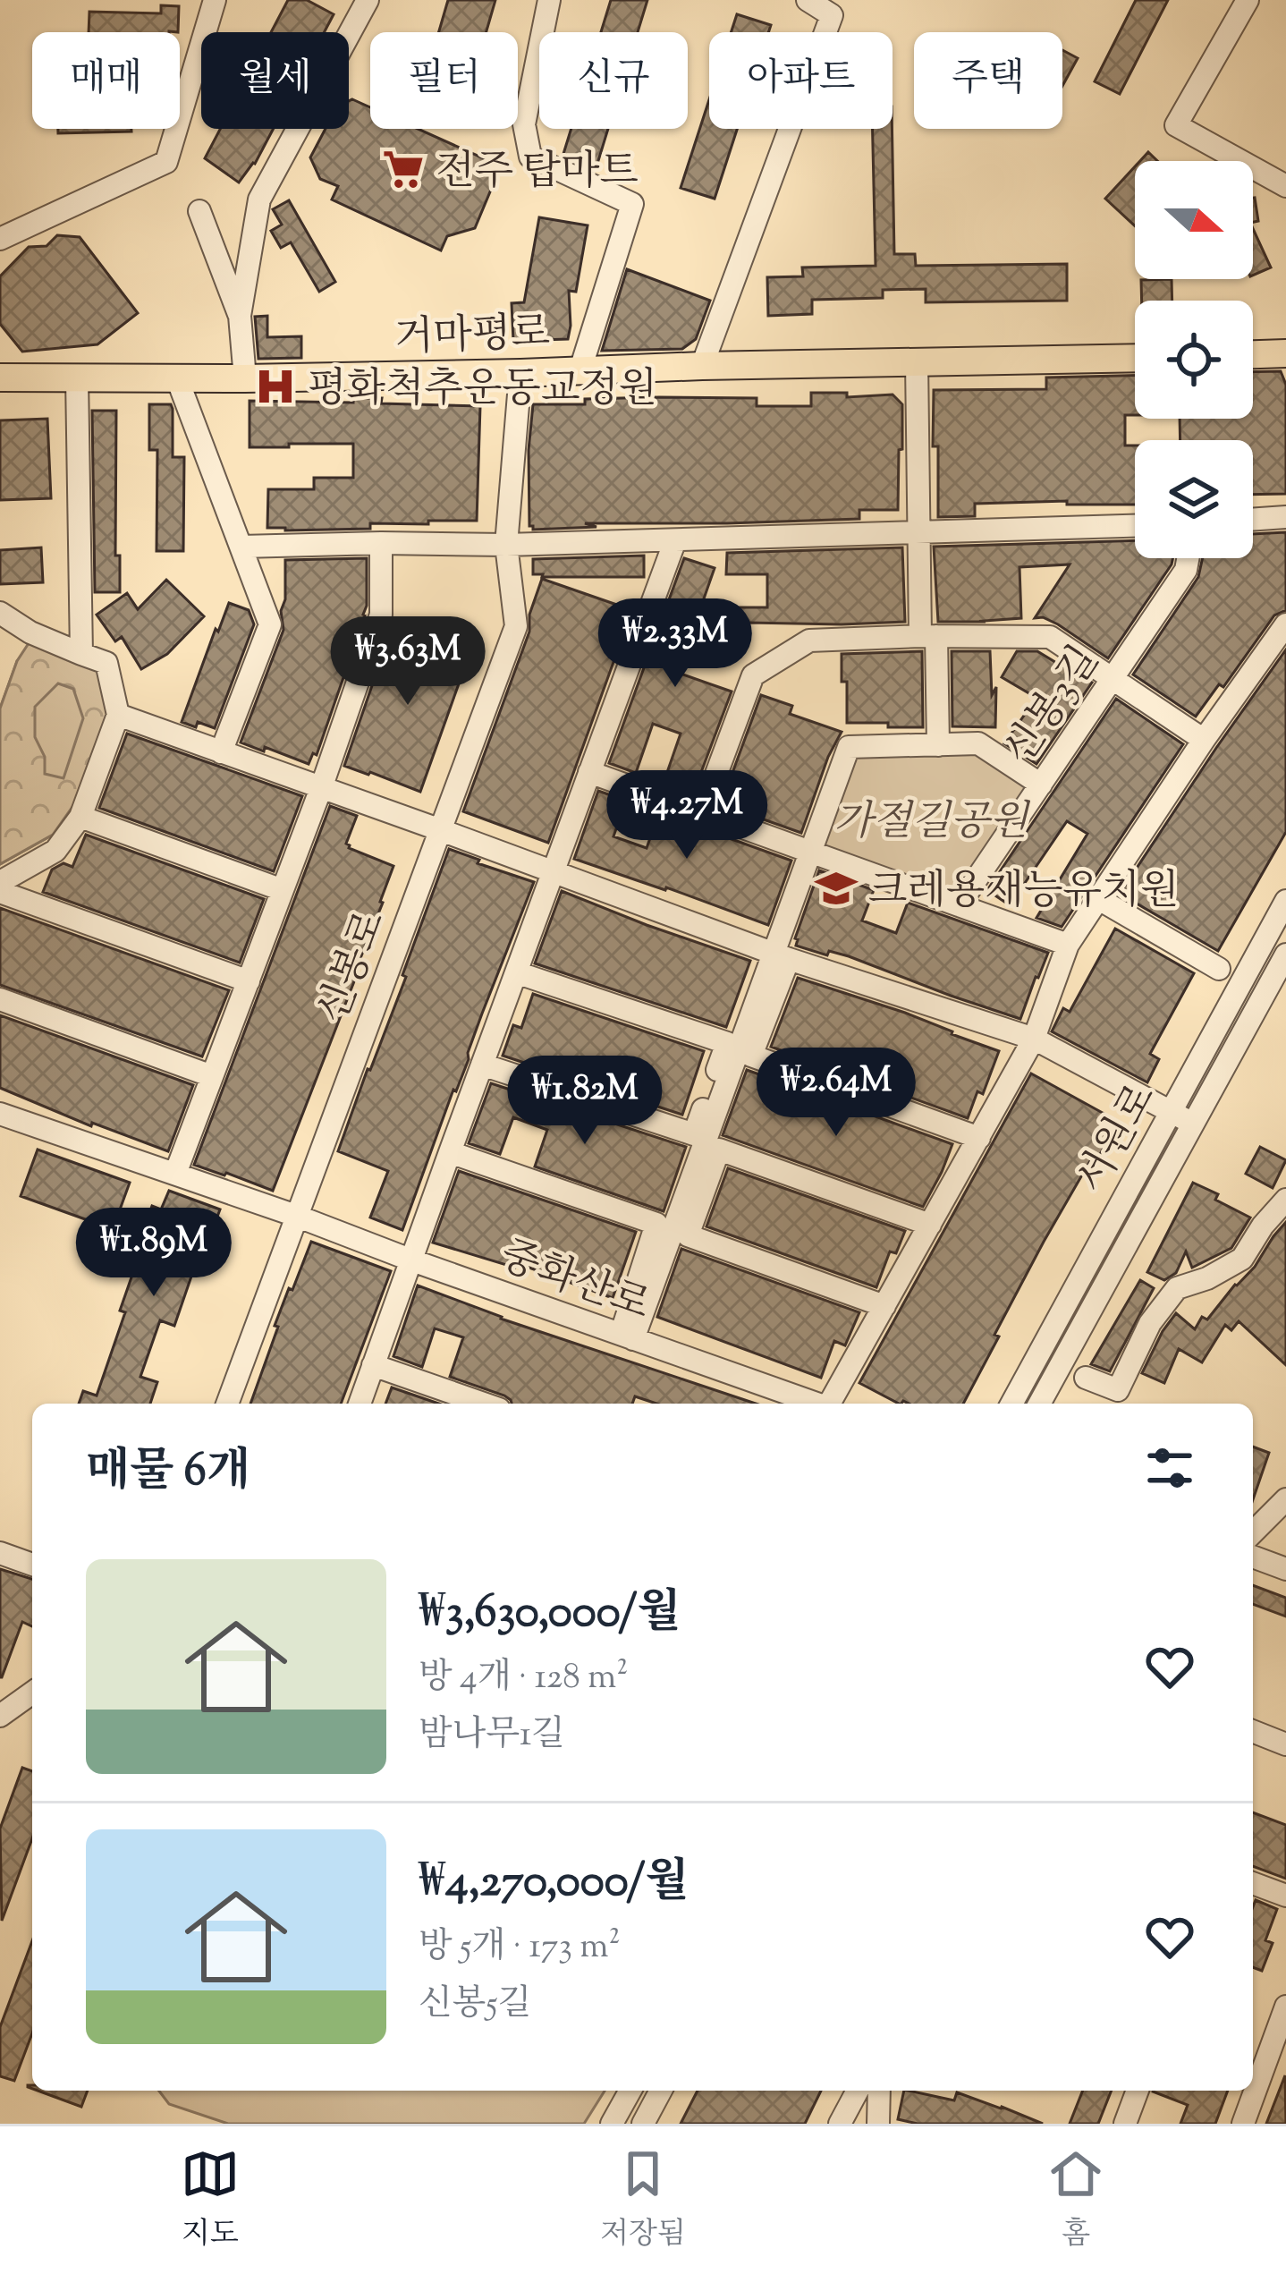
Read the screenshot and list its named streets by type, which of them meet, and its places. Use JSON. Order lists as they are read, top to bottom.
{
  "streets": {
    "main road": ["거마평로"],
    "street": [
      "신봉3길",
      "신봉로",
      "서원로",
      "중화산로"
    ]
  },
  "crossings": [
    ["거마평로", "신봉로"],
    ["신봉로", "중화산로"]
  ],
  "parks": ["가절길공원"],
  "places": {
    "supermarket": ["전주 탑마트"],
    "hospital": ["평화척추운동교정원"],
    "school or university": ["크레용재능유치원"]
  },
  "north": "right",
  "page": {
    "chip": [
      "매매",
      "월세",
      "필터",
      "신규",
      "아파트",
      "주택"
    ],
    "price": [
      "₩2.33M",
      "₩3.63M",
      "₩4.27M",
      "₩2.64M",
      "₩1.82M",
      "₩1.89M"
    ],
    "heading": "매물 6개",
    "list": [
      {
        "name": "₩3,630,000/월",
        "note": "방 4개 · 128 m² · 밤나무1길"
      },
      {
        "name": "₩4,270,000/월",
        "note": "방 5개 · 173 m² · 신봉5길"
      }
    ],
    "tabs": ["지도", "저장됨", "홈"]
  }
}
